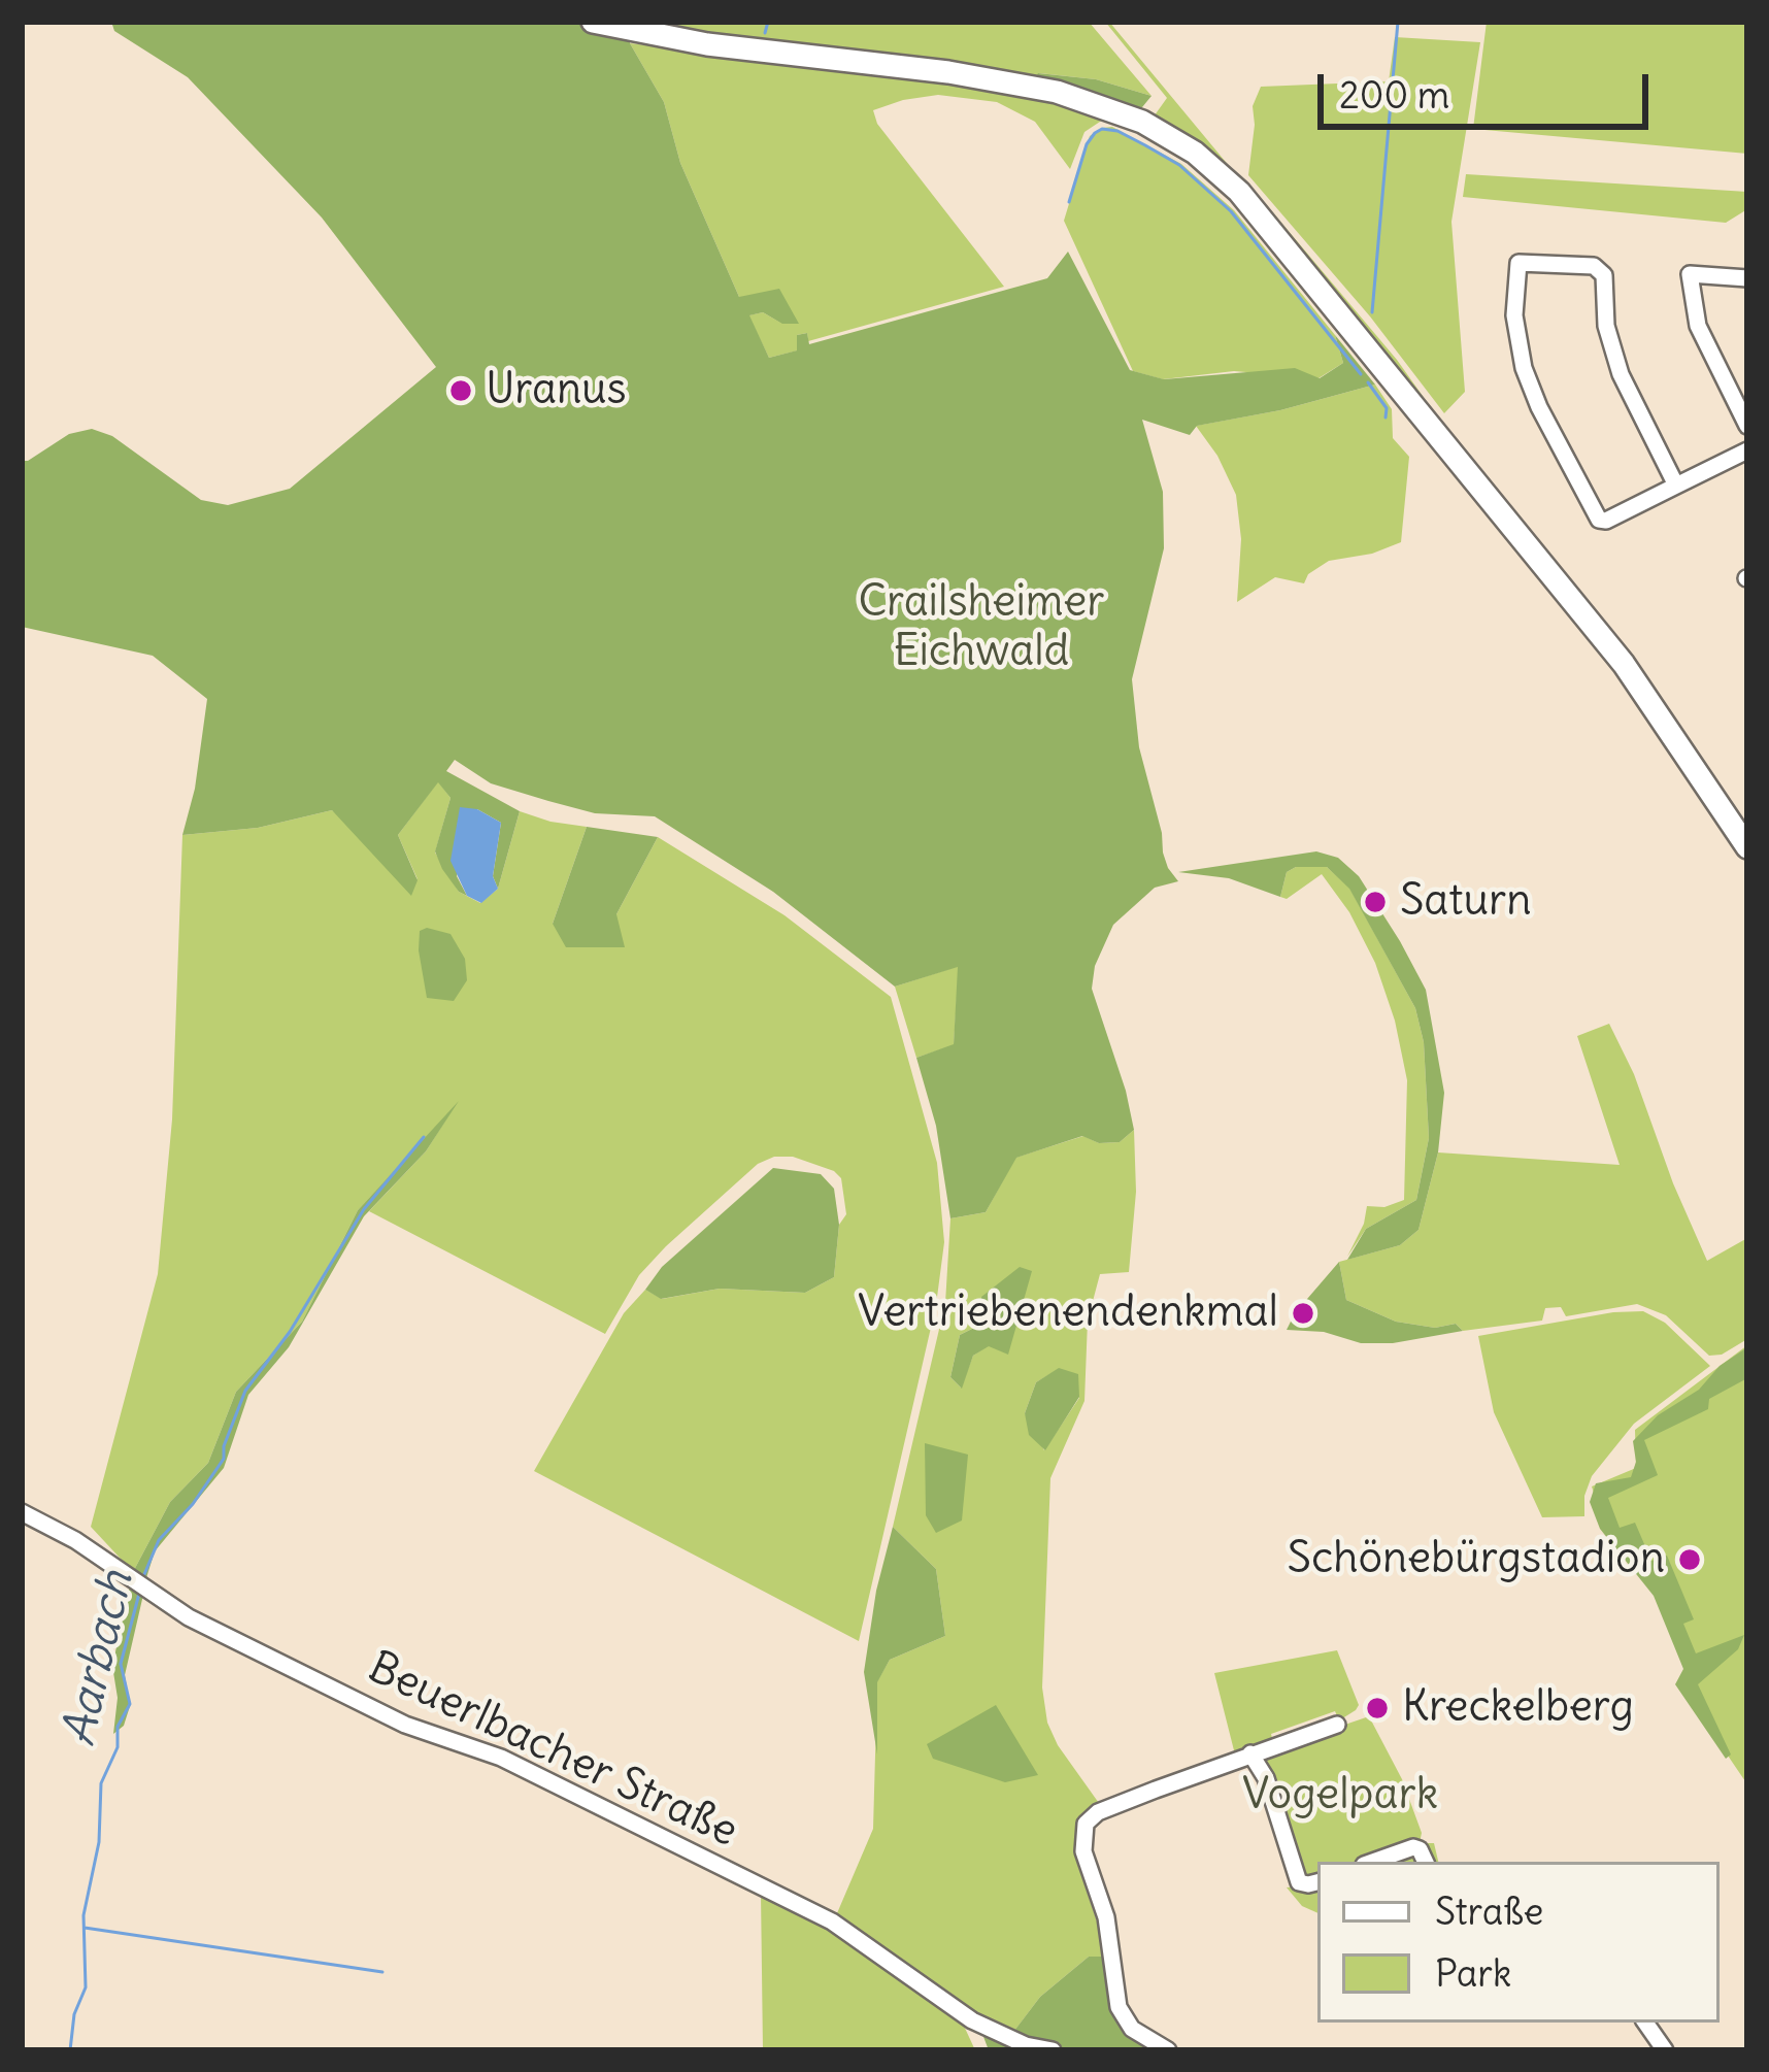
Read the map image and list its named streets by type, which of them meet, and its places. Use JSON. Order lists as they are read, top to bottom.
{
  "streets": {
    "street": ["Beuerlbacher Straße"]
  },
  "water": ["Aarbach"],
  "parks": ["Crailsheimer Eichwald", "Vogelpark"],
  "places": [
    "Uranus",
    "Saturn",
    "Vertriebenendenkmal",
    "Schönebürgstadion",
    "Kreckelberg"
  ],
  "legend": ["Straße", "Park"],
  "scale_bar": "200 m"
}
